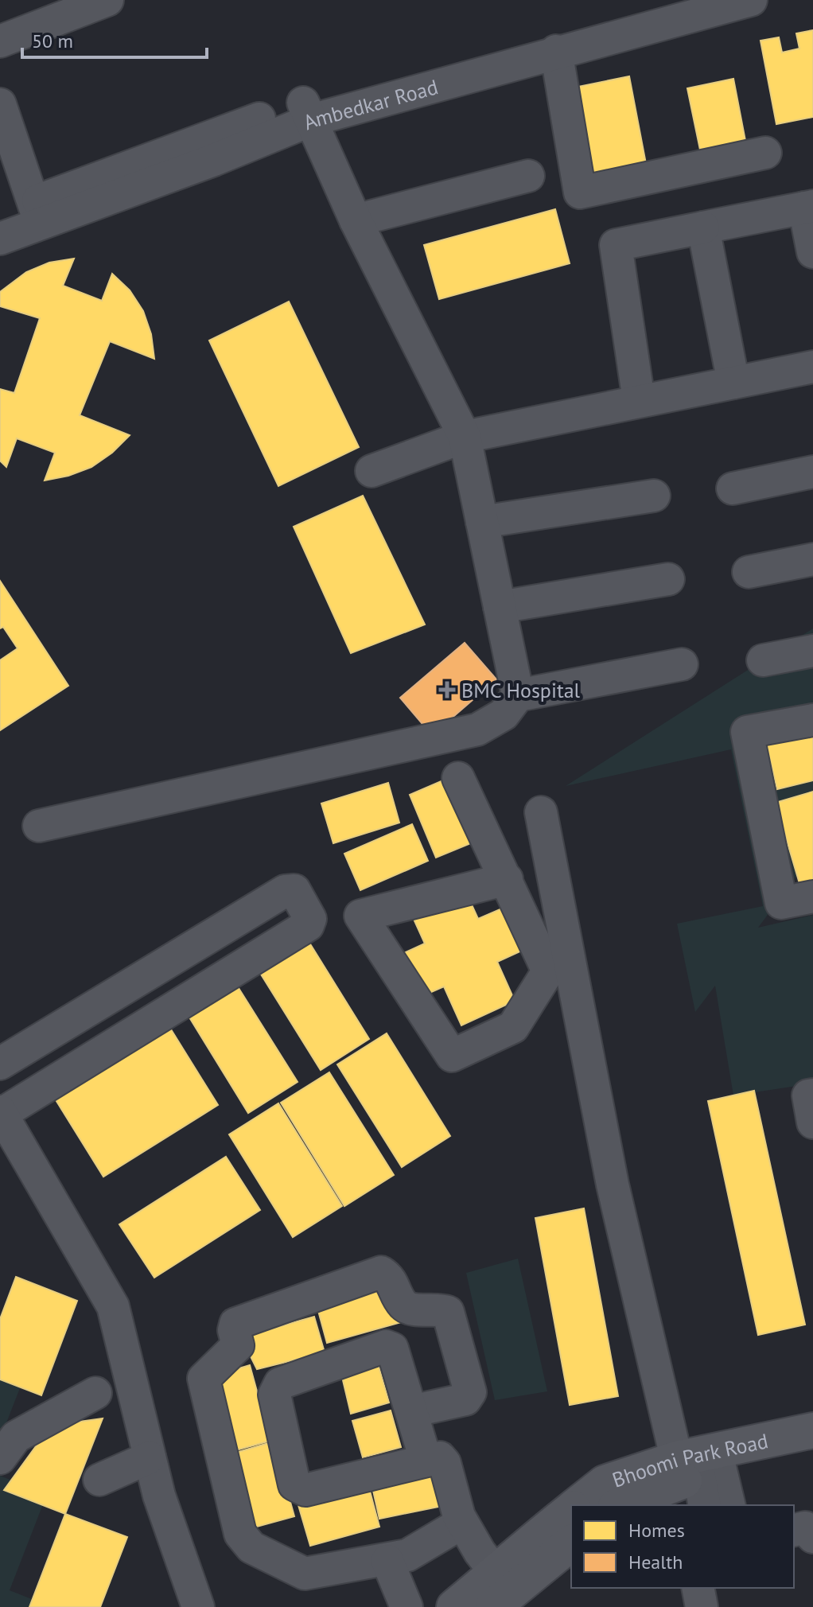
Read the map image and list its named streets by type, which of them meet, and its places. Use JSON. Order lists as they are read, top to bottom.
{
  "streets": {
    "main road": ["Bhoomi Park Road"],
    "street": ["Ambedkar Road"]
  },
  "places": {
    "health": ["BMC Hospital"]
  },
  "legend": ["Homes", "Health"],
  "scale_bar": "50 m"
}
